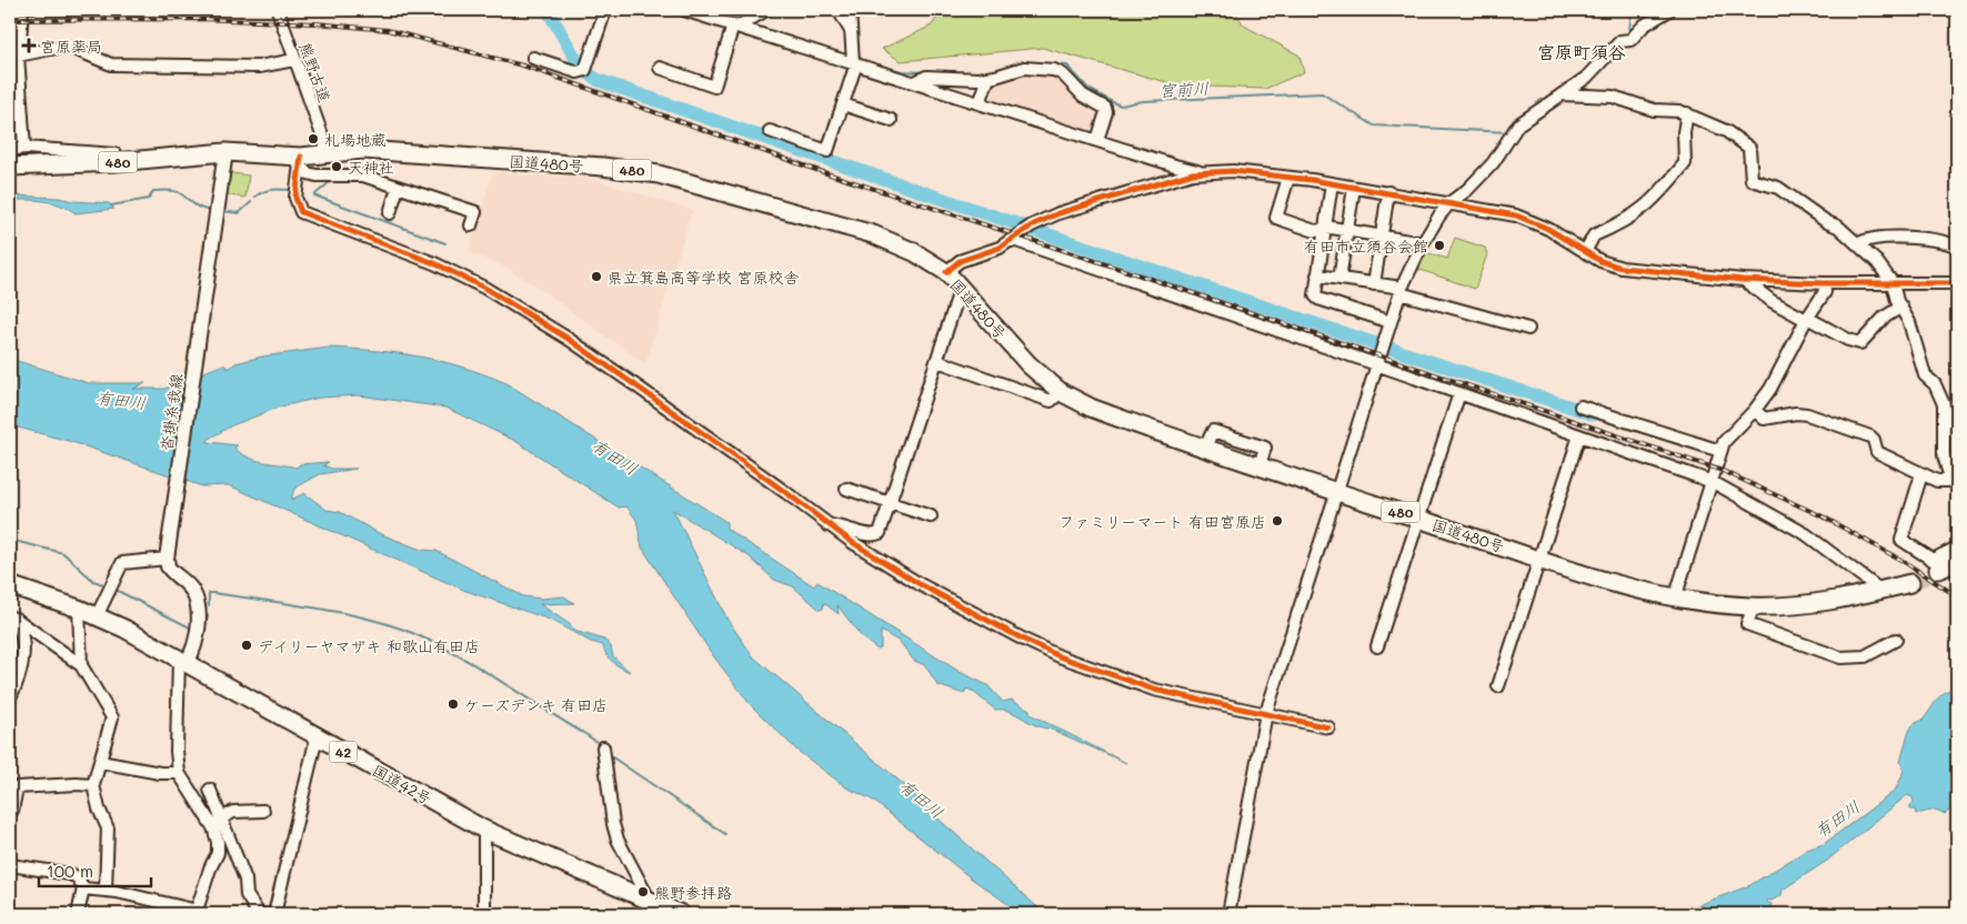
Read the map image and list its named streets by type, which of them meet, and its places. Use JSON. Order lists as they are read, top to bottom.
{
  "streets": {
    "highway": [
      "480",
      "国道480号",
      "42",
      "国道42号"
    ],
    "main road": ["沓掛糸我線"],
    "street": ["熊野古道"]
  },
  "crossings": [
    ["国道480号", "沓掛糸我線"]
  ],
  "districts": ["宮原町須谷"],
  "water": ["宮前川", "有田川"],
  "places": {
    "health": ["宮原薬局"],
    "other": [
      "札場地蔵",
      "天神社",
      "有田市立須谷会館",
      "県立箕島高等学校 宮原校舎",
      "ファミリーマート 有田宮原店",
      "デイリーヤマザキ 和歌山有田店",
      "ケーズデンキ 有田店",
      "熊野参拝路"
    ]
  },
  "scale_bar": "100 m"
}
